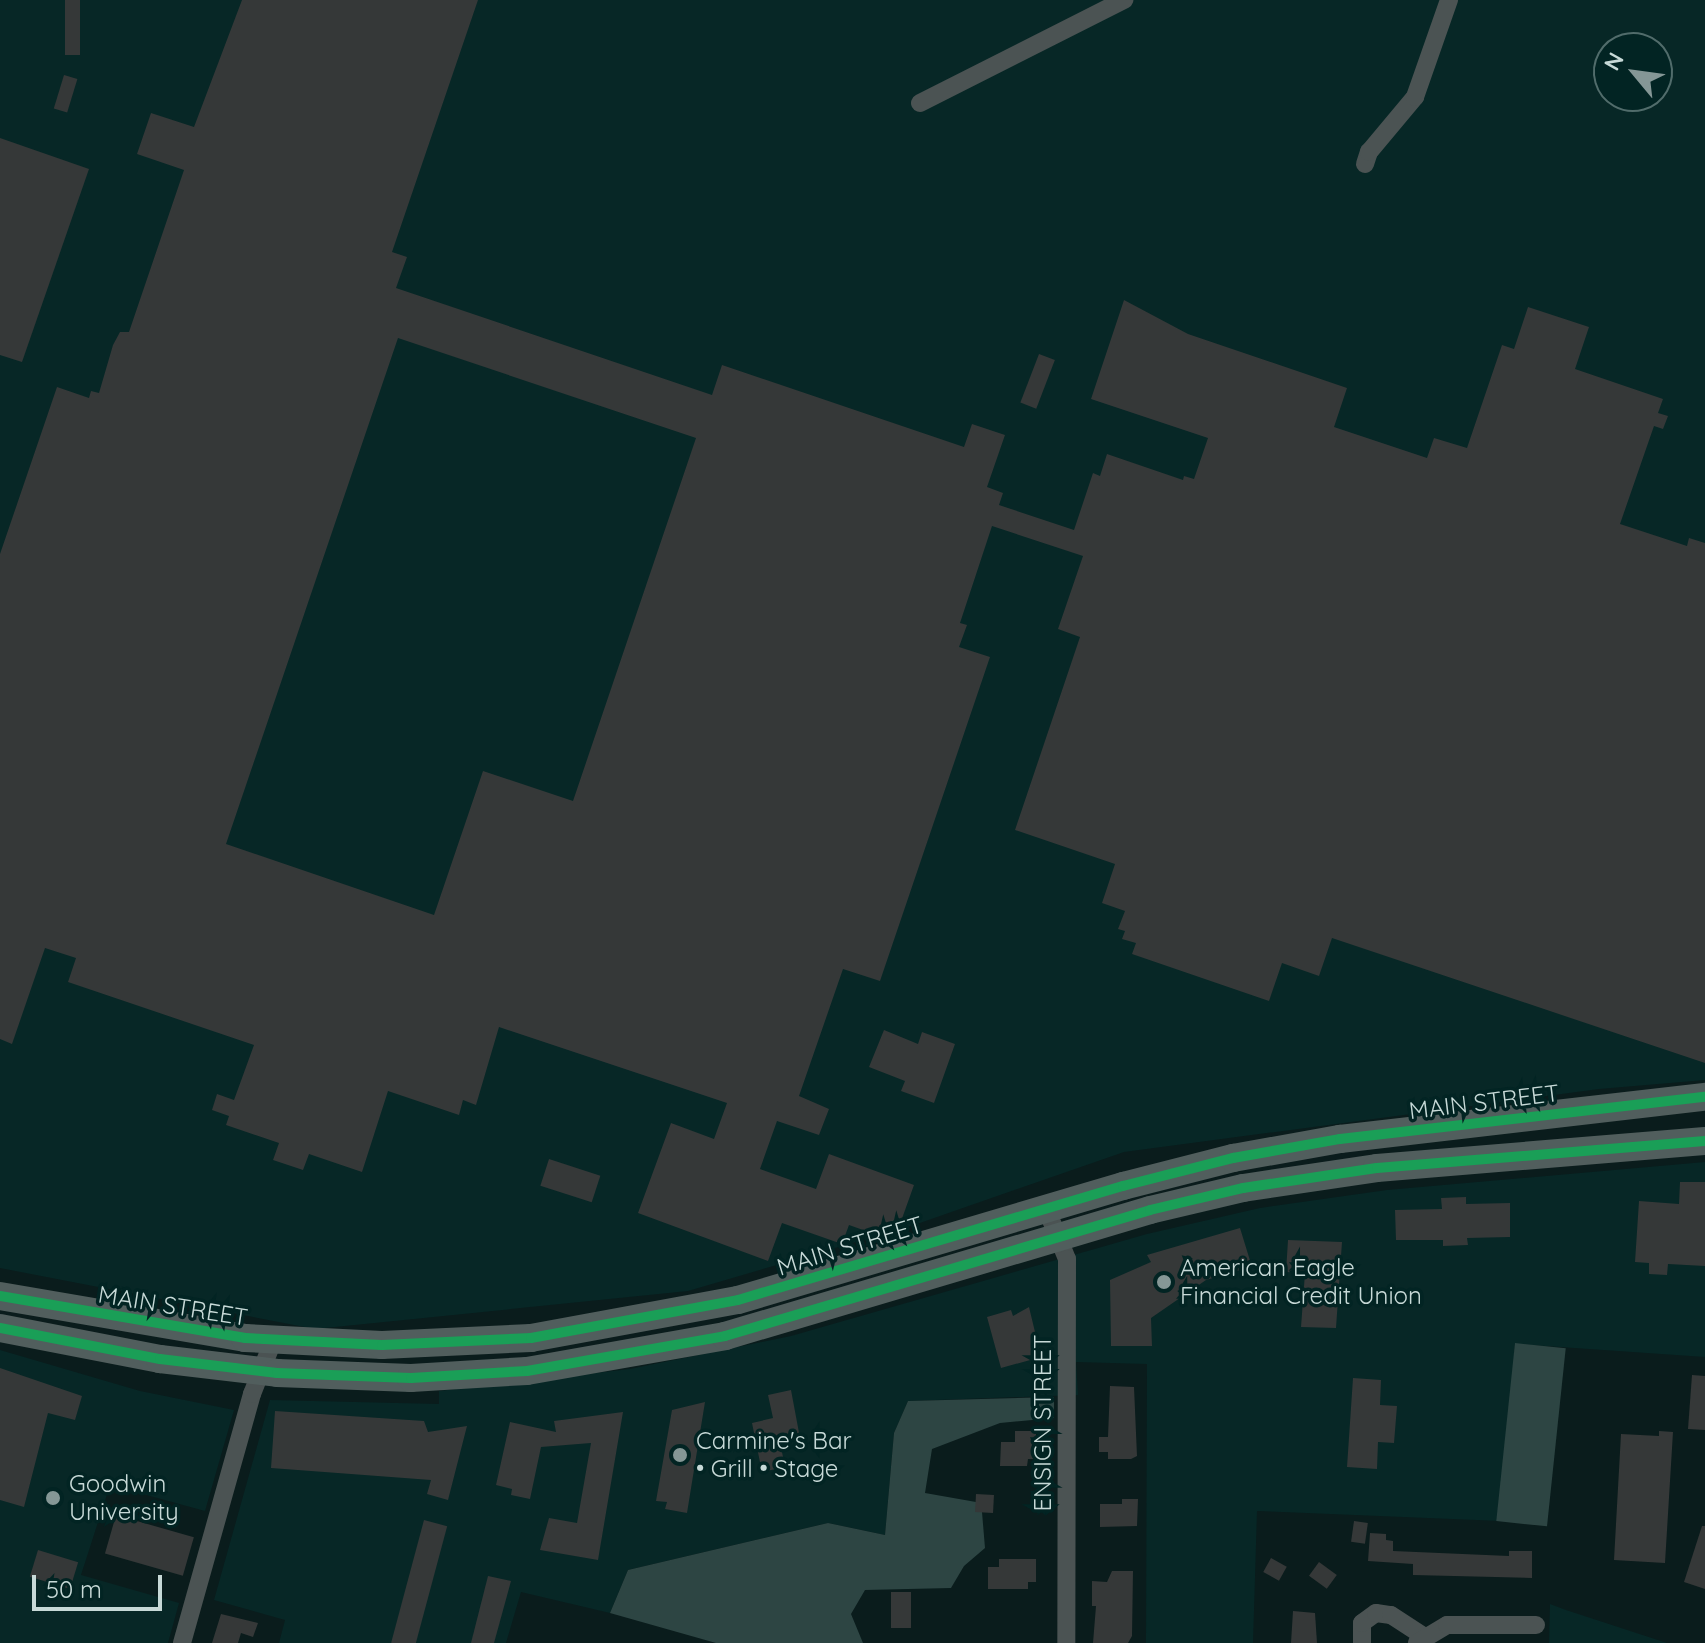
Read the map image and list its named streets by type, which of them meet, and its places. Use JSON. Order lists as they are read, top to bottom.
{
  "streets": {
    "main road": ["MAIN STREET"],
    "street": ["ENSIGN STREET"]
  },
  "crossings": [
    ["MAIN STREET", "ENSIGN STREET"]
  ],
  "places": ["American Eagle Financial Credit Union", "Carmine's Bar • Grill • Stage", "Goodwin University"],
  "scale_bar": "50 m",
  "north": "top left"
}
